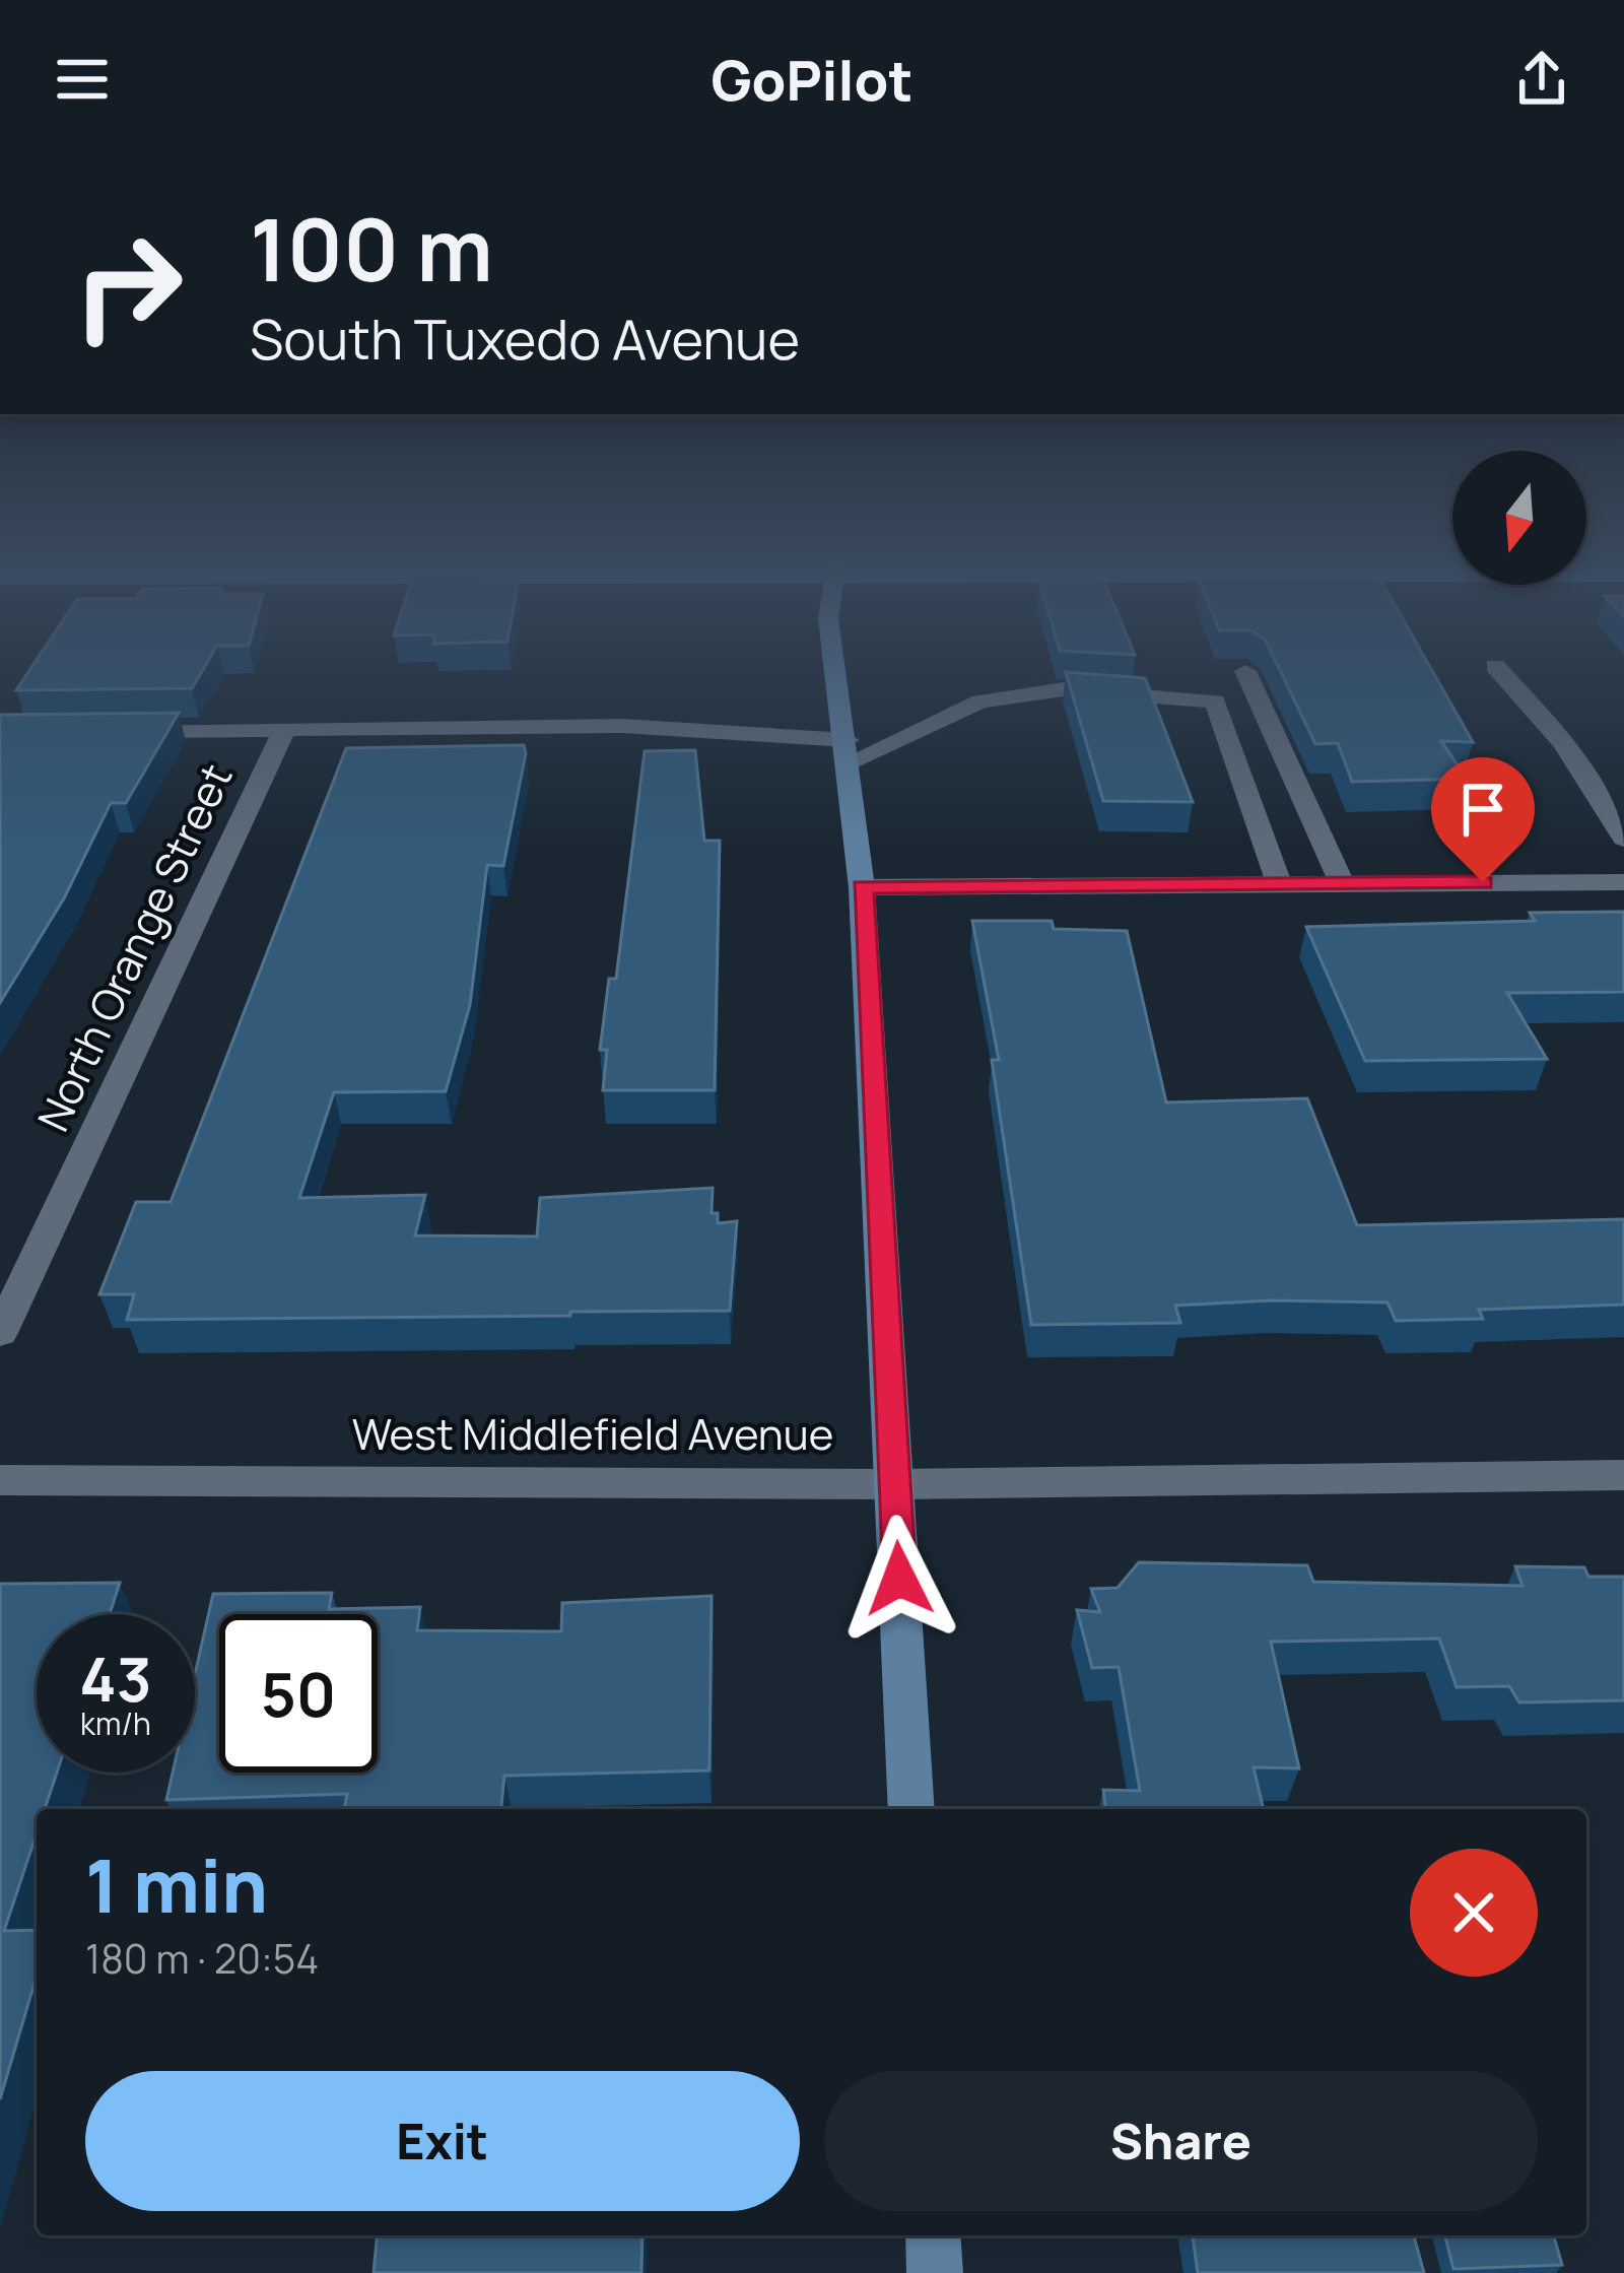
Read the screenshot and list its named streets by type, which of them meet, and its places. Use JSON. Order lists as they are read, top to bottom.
{
  "streets": {
    "street": ["North Orange Street", "West Middlefield Avenue"]
  },
  "north": "bottom",
  "page": {
    "header": "GoPilot",
    "turn": ["100 m", "South Tuxedo Avenue"],
    "speed": "43 km/h",
    "limit": "50",
    "heading": ["1 min", "180 m · 20:54"],
    "buttons": ["Exit", "Share"]
  }
}
